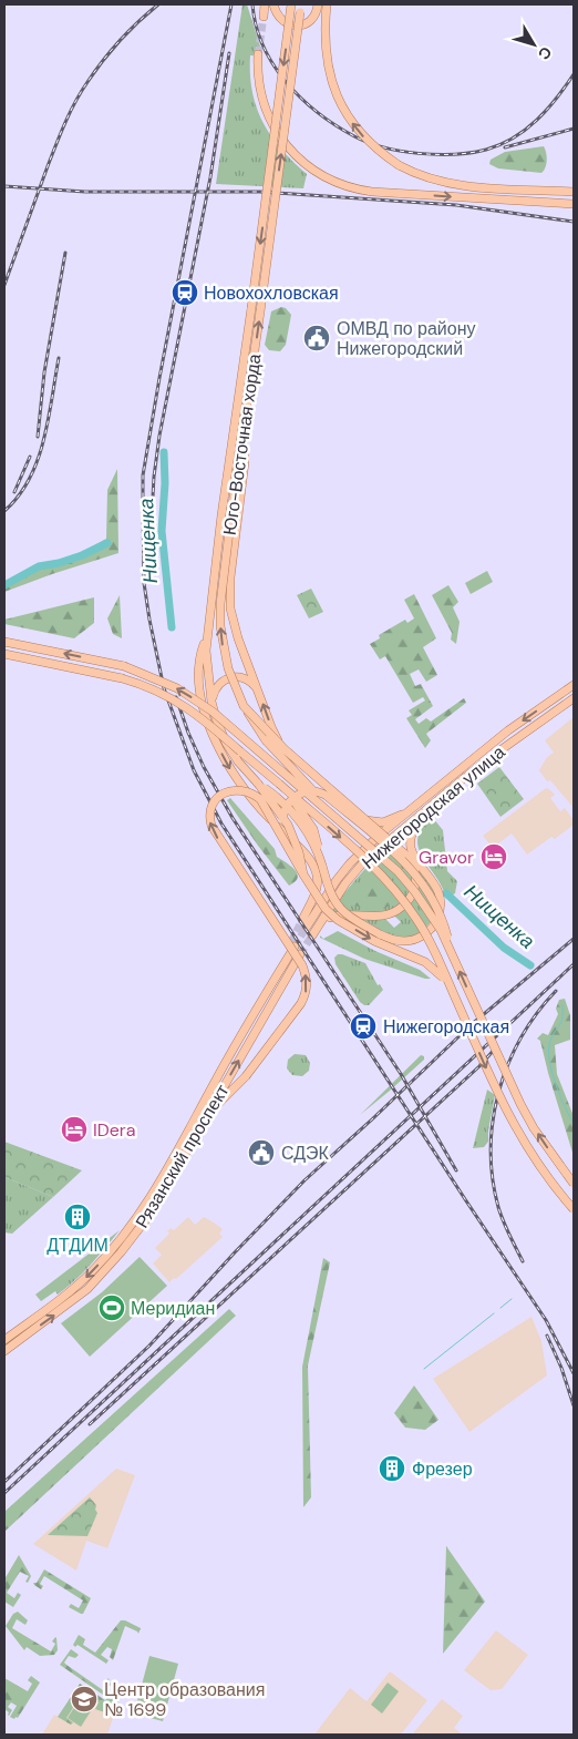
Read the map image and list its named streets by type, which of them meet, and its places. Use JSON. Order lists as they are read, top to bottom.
{
  "streets": {
    "main road": ["Юго-Восточная хорда", "Нижегородская улица", "Рязанский проспект"]
  },
  "water": ["Нищенка"],
  "places": {
    "station": ["Новохохловская", "Нижегородская"],
    "public building": ["ОМВД по району Нижегородский", "СДЭК"],
    "hotel": ["Gravor", "IDera"],
    "building": ["ДТДИМ", "Фрезер"],
    "sports": ["Меридиан"],
    "school or university": ["Центр образования № 1699"]
  },
  "north": "bottom right"
}
